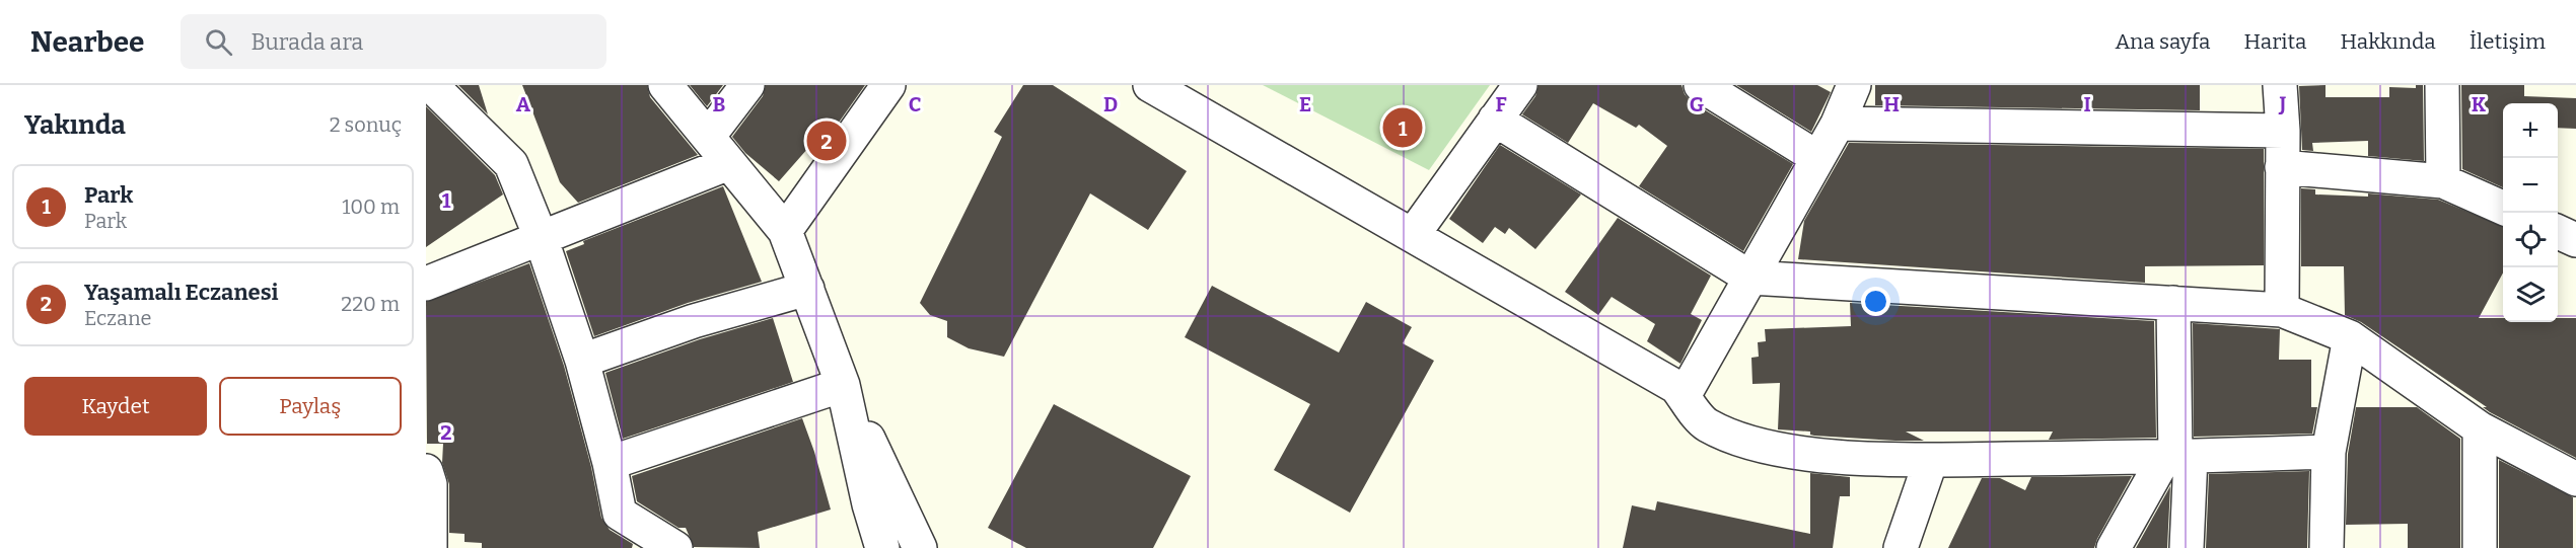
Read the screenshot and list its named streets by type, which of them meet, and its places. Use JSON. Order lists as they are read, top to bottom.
{
  "page": {
    "header": "Nearbee",
    "search": "Burada ara",
    "nav": [
      "Ana sayfa",
      "Harita",
      "Hakkında",
      "İletişim"
    ],
    "heading": ["Yakında", "2 sonuç"],
    "map_buttons": ["+", "−"],
    "pins": ["1", "2"],
    "list": [
      {
        "mark": "1",
        "name": "Park",
        "note": "Park",
        "value": "100 m"
      },
      {
        "mark": "2",
        "name": "Yaşamalı Eczanesi",
        "note": "Eczane",
        "value": "220 m"
      }
    ],
    "buttons": ["Kaydet", "Paylaş"]
  },
  "grid": {
    "columns": [
      "A",
      "B",
      "C",
      "D",
      "E",
      "F",
      "G",
      "H",
      "I",
      "J",
      "K"
    ],
    "rows": ["1", "2"]
  }
}
